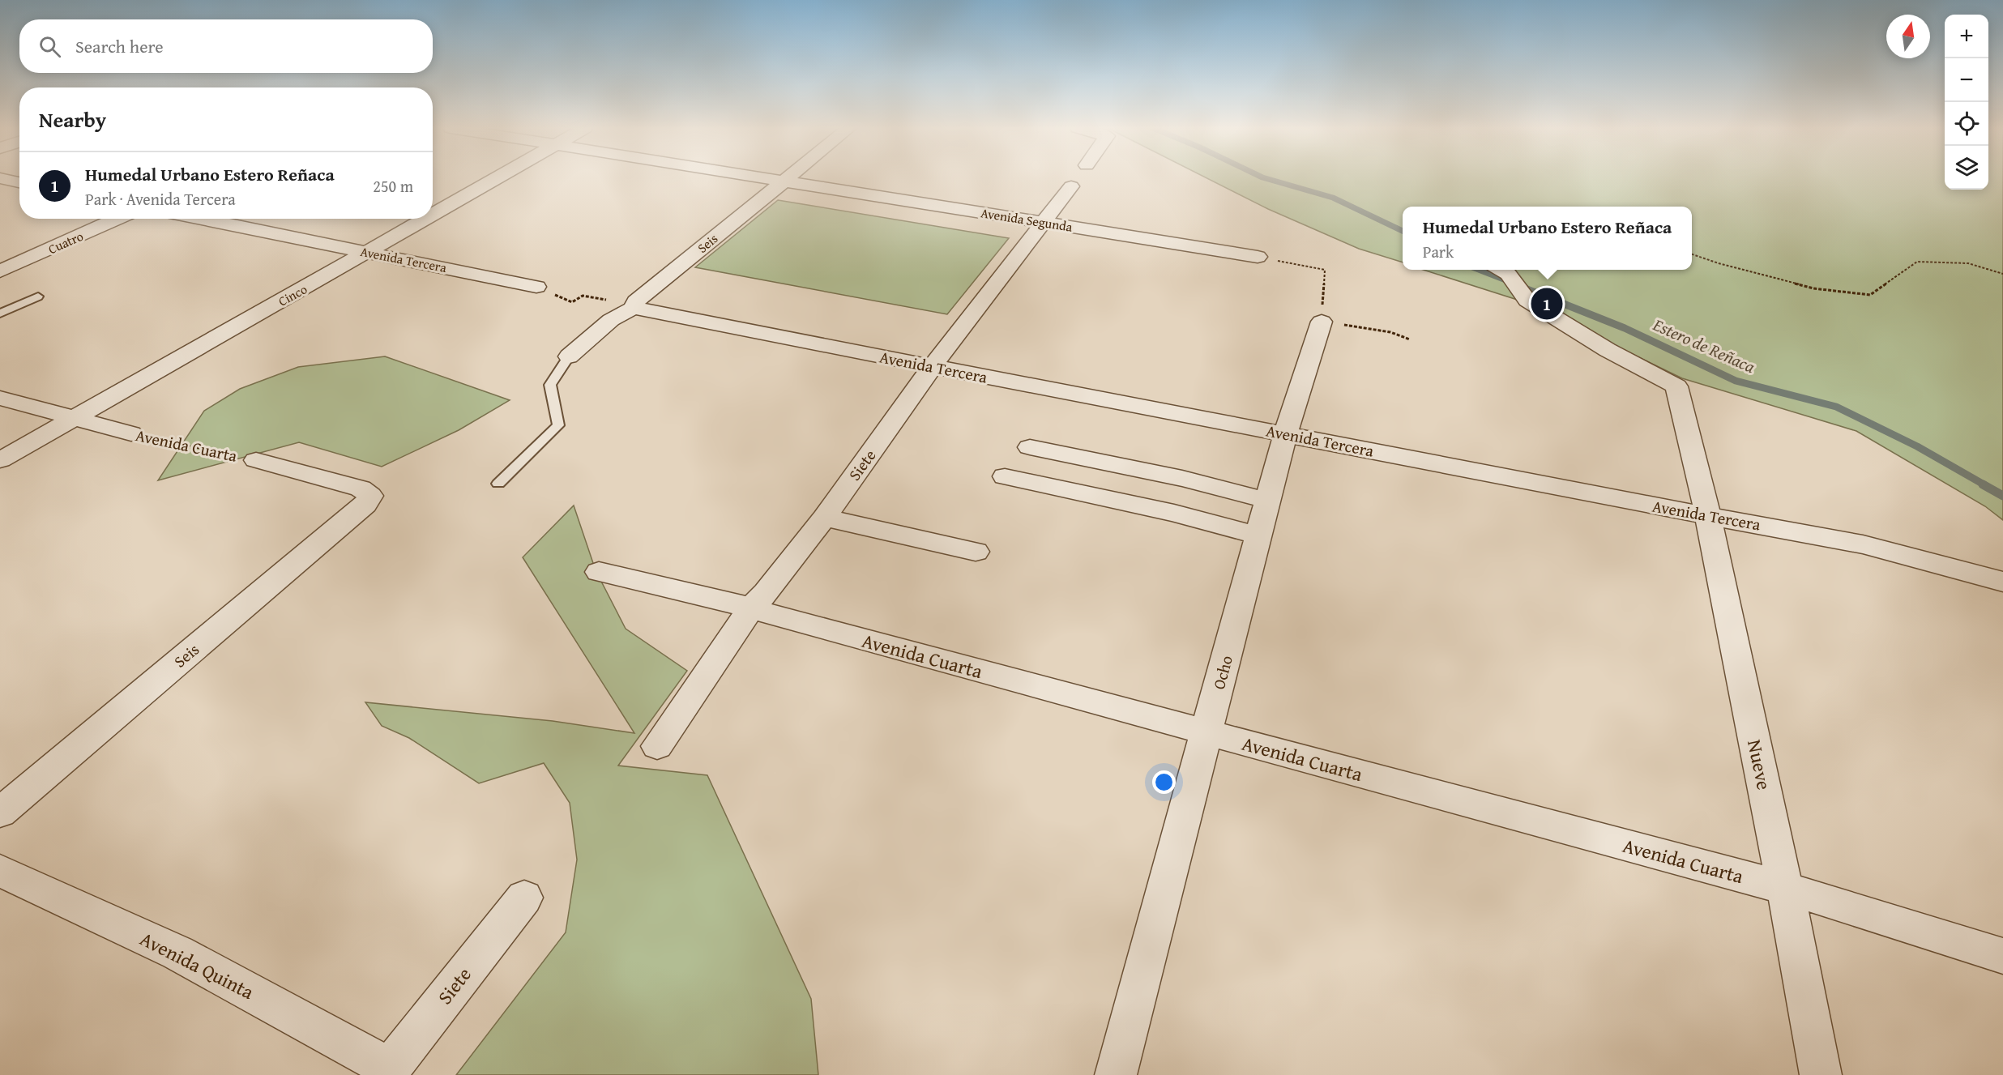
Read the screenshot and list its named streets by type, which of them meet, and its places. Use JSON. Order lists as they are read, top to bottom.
{
  "streets": {
    "street": [
      "Avenida Segunda",
      "Cuatro",
      "Seis",
      "Avenida Tercera",
      "Cinco",
      "Avenida Cuarta",
      "Siete",
      "Ocho",
      "Nueve",
      "Avenida Quinta"
    ]
  },
  "crossings": [
    ["Avenida Segunda", "Seis"],
    ["Avenida Segunda", "Siete"],
    ["Seis", "Avenida Tercera"],
    ["Seis", "Avenida Cuarta"],
    ["Avenida Tercera", "Cinco"],
    ["Avenida Tercera", "Siete"],
    ["Avenida Tercera", "Ocho"],
    ["Avenida Tercera", "Nueve"],
    ["Cinco", "Avenida Cuarta"],
    ["Avenida Cuarta", "Siete"],
    ["Avenida Cuarta", "Ocho"],
    ["Avenida Cuarta", "Nueve"],
    ["Siete", "Avenida Quinta"]
  ],
  "water": ["Estero de Reñaca"],
  "north": "top",
  "page": {
    "map_buttons": ["+", "−"],
    "search": "Search here",
    "heading": "Nearby",
    "list": [
      {
        "mark": "1",
        "name": "Humedal Urbano Estero Reñaca",
        "note": "Park · Avenida Tercera",
        "value": "250 m"
      }
    ],
    "popup": ["Humedal Urbano Estero Reñaca", "Park"],
    "pins": "1"
  }
}
